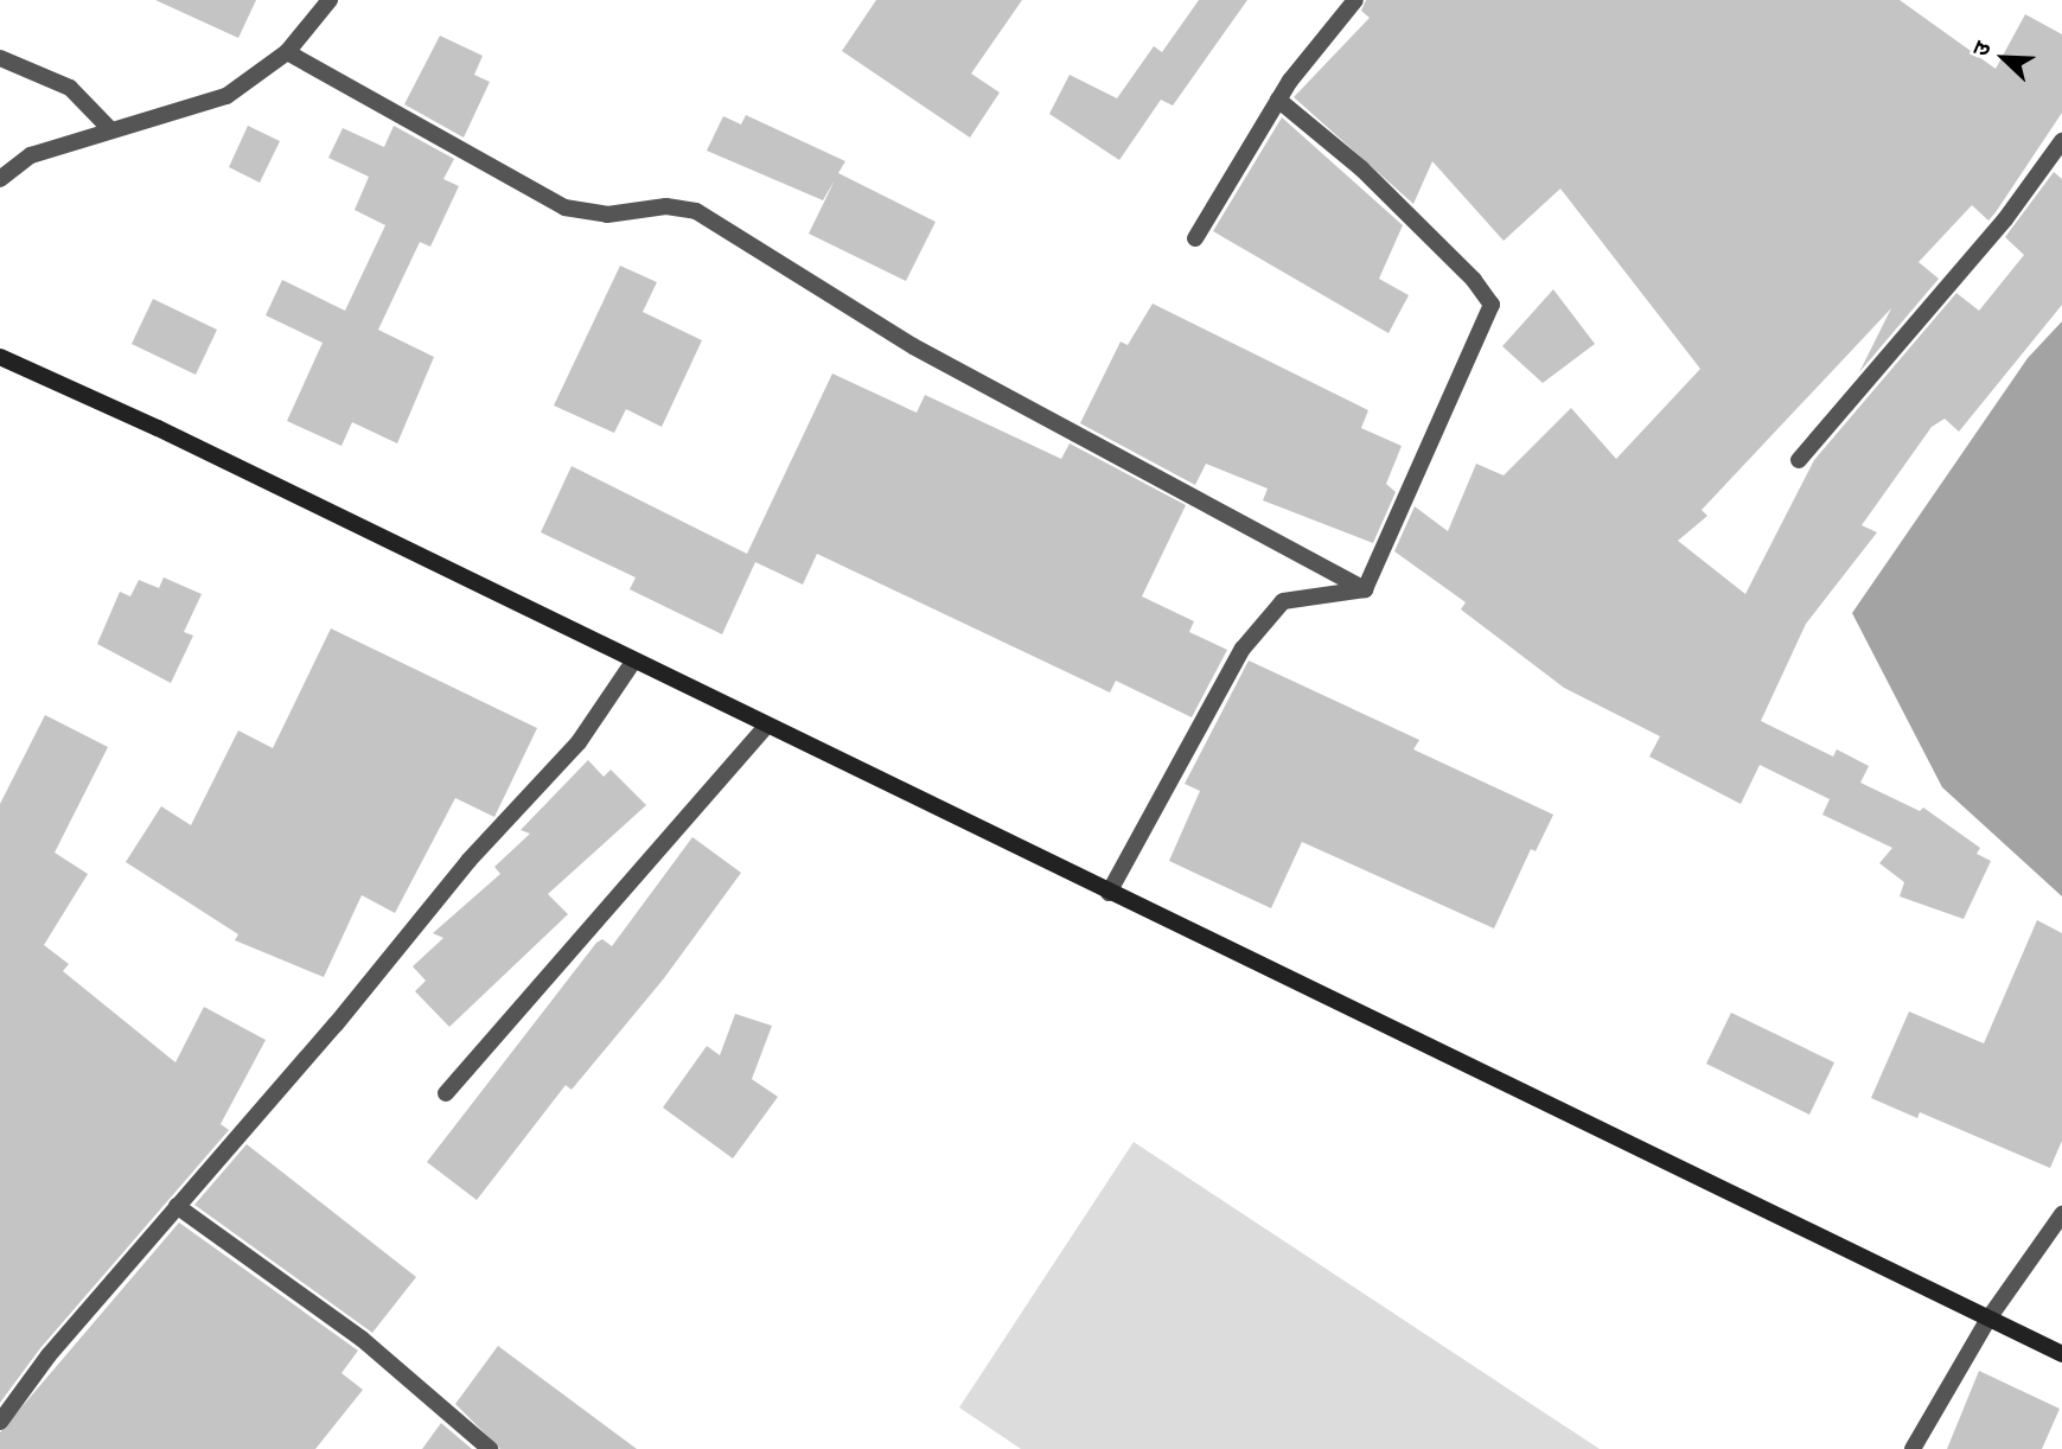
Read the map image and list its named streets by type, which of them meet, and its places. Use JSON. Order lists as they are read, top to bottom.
{
  "north": "top left"
}
